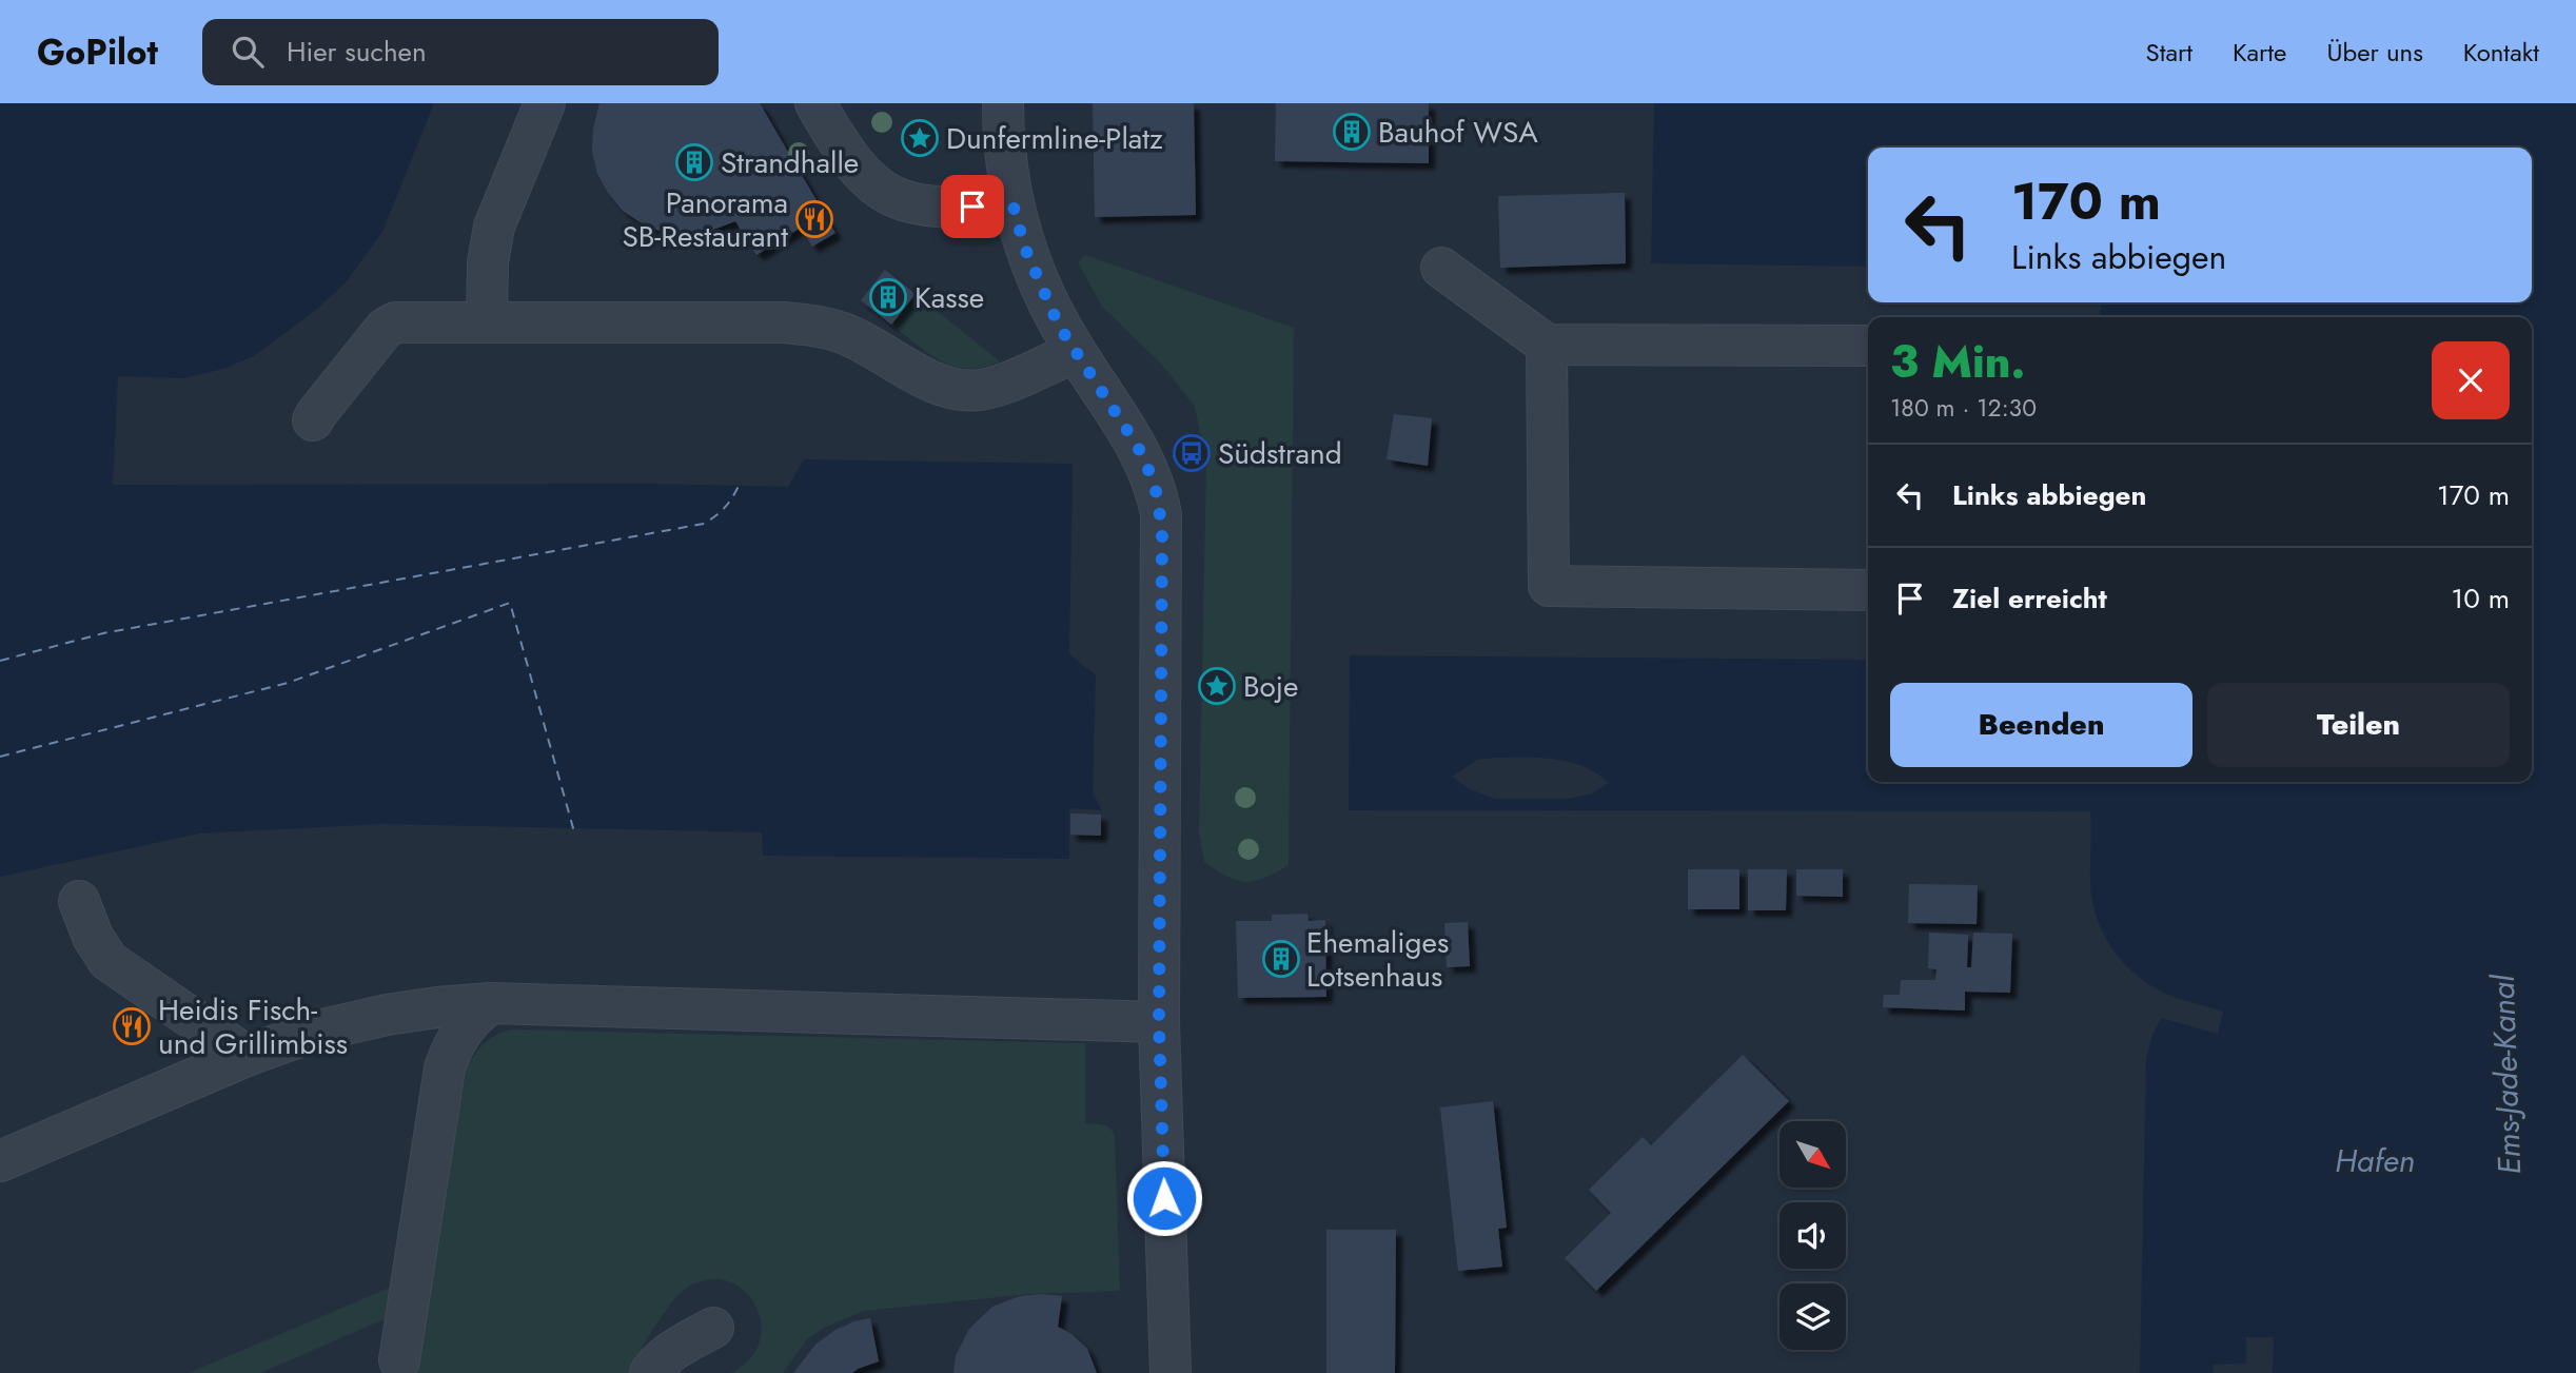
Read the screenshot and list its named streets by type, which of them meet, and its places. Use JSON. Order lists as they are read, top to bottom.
{
  "water": ["Ems-Jade-Kanal", "Hafen"],
  "places": {
    "building": [
      "Bauhof WSA",
      "Strandhalle",
      "Kasse",
      "Ehemaliges Lotsenhaus"
    ],
    "place": ["Dunfermline-Platz", "Boje"],
    "restaurant": ["Panorama SB-Restaurant", "Heidis Fisch- und Grillimbiss"],
    "bus stop": ["Südstrand"]
  },
  "north": "bottom right",
  "page": {
    "header": "GoPilot",
    "search": "Hier suchen",
    "nav": [
      "Start",
      "Karte",
      "Über uns",
      "Kontakt"
    ],
    "turn": ["170 m", "Links abbiegen"],
    "heading": ["3 Min.", "180 m · 12:30"],
    "list": [
      {
        "name": "Links abbiegen",
        "value": "170 m"
      },
      {
        "name": "Ziel erreicht",
        "value": "10 m"
      }
    ],
    "buttons": ["Beenden", "Teilen"]
  }
}
